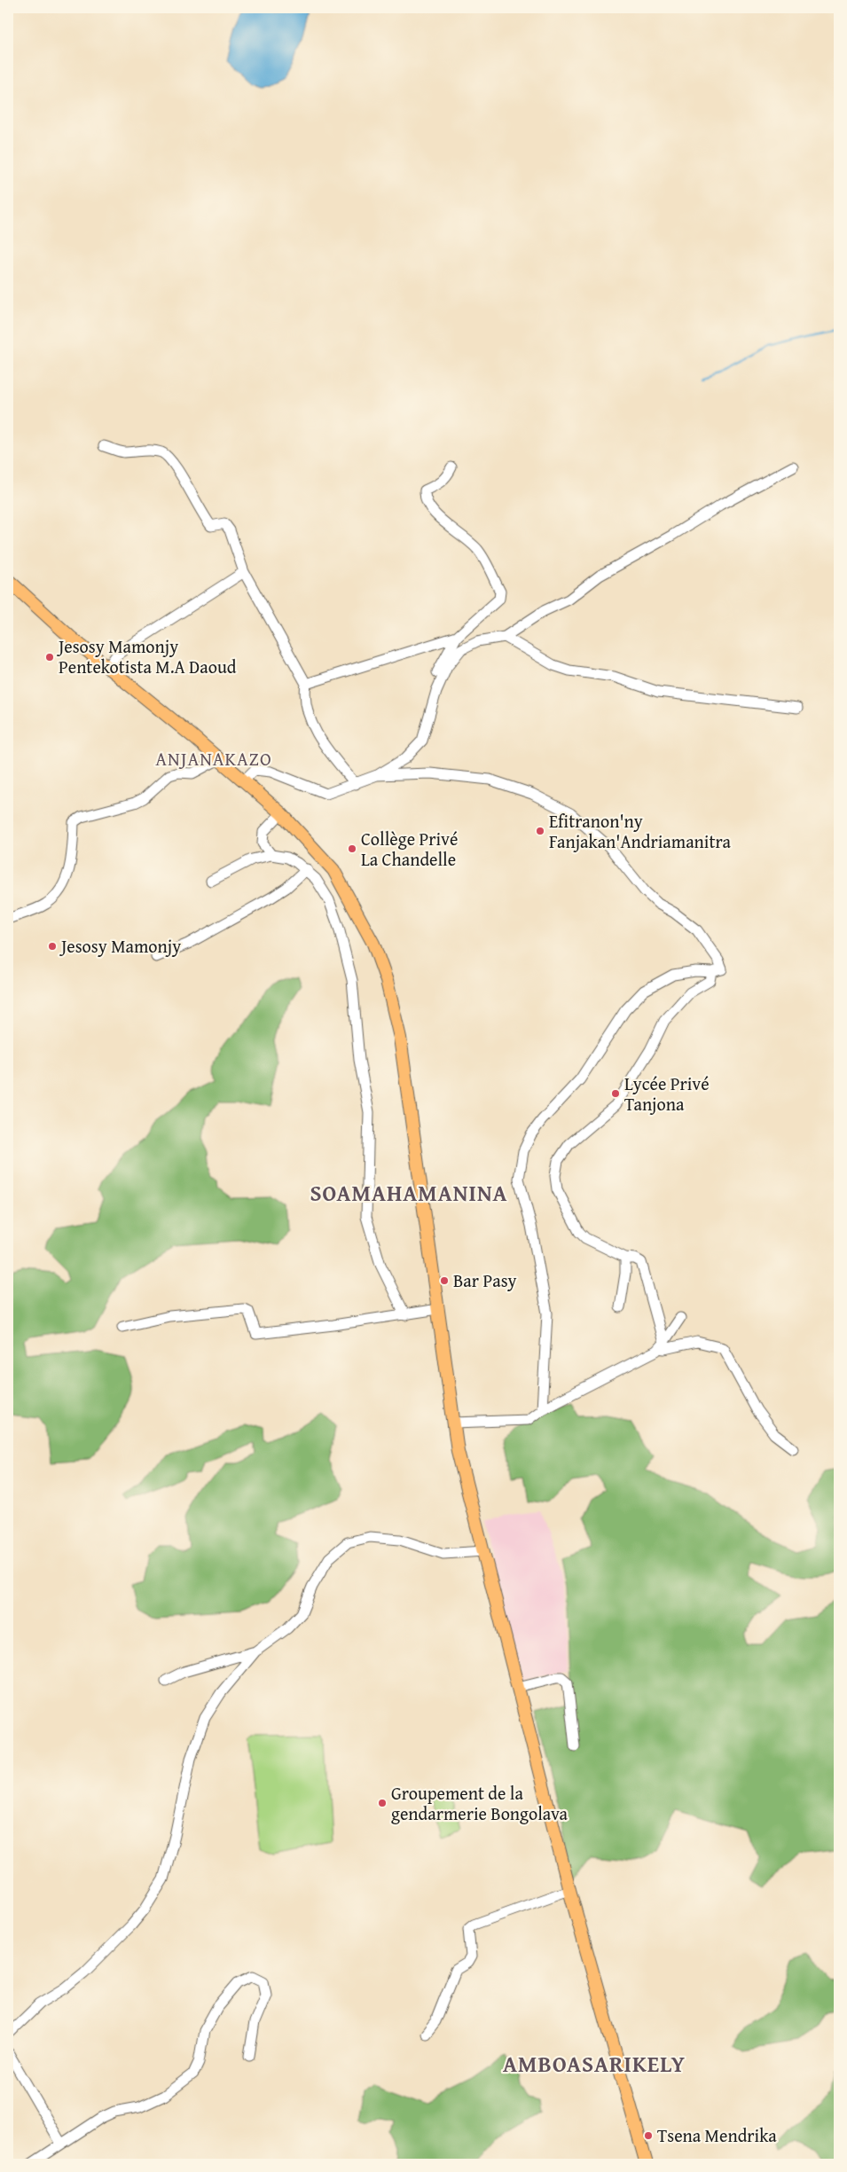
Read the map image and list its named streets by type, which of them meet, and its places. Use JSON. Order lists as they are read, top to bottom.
{
  "districts": ["ANJANAKAZO", "SOAMAHAMANINA", "AMBOASARIKELY"],
  "places": [
    "Jesosy Mamonjy Pentekotista M.A Daoud",
    "Efitranon'ny Fanjakan'Andriamanitra",
    "Collège Privé La Chandelle",
    "Jesosy Mamonjy",
    "Lycée Privé Tanjona",
    "Bar Pasy",
    "Groupement de la gendarmerie Bongolava",
    "Tsena Mendrika"
  ]
}
